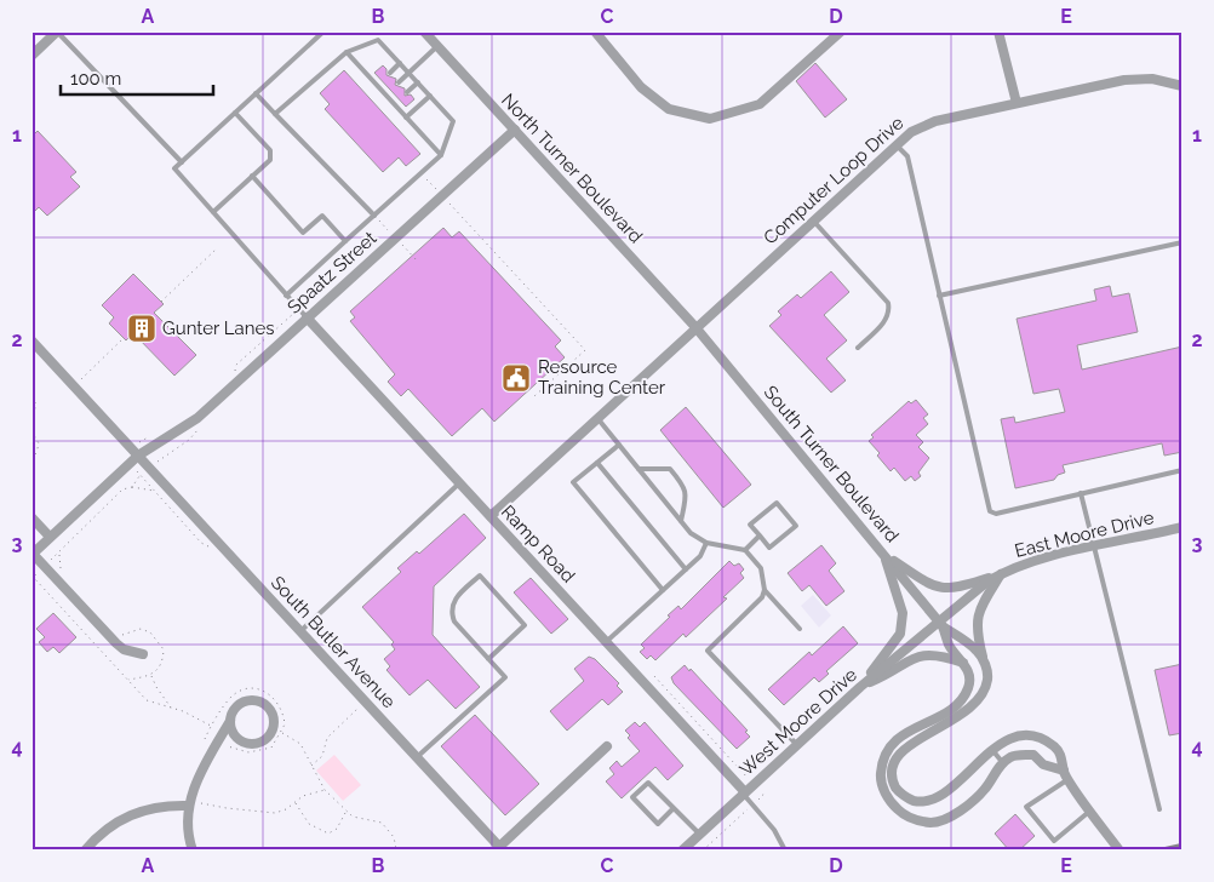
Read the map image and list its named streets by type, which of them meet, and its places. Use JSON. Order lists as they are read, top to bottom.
{
  "streets": {
    "street": [
      "North Turner Boulevard",
      "Computer Loop Drive",
      "Spaatz Street",
      "South Turner Boulevard",
      "East Moore Drive",
      "Ramp Road",
      "South Butler Avenue",
      "West Moore Drive"
    ]
  },
  "crossings": [
    ["North Turner Boulevard", "Computer Loop Drive"],
    ["North Turner Boulevard", "Spaatz Street"],
    ["North Turner Boulevard", "South Turner Boulevard"],
    ["Computer Loop Drive", "South Turner Boulevard"],
    ["Computer Loop Drive", "Ramp Road"],
    ["Spaatz Street", "Ramp Road"],
    ["Spaatz Street", "South Butler Avenue"],
    ["South Turner Boulevard", "East Moore Drive"],
    ["South Turner Boulevard", "West Moore Drive"],
    ["East Moore Drive", "West Moore Drive"],
    ["Ramp Road", "West Moore Drive"]
  ],
  "places": {
    "building": ["Gunter Lanes"],
    "public building": ["Resource Training Center"]
  },
  "scale_bar": "100 m",
  "grid": {
    "columns": [
      "A",
      "B",
      "C",
      "D",
      "E"
    ],
    "rows": [
      "1",
      "2",
      "3",
      "4"
    ]
  }
}
